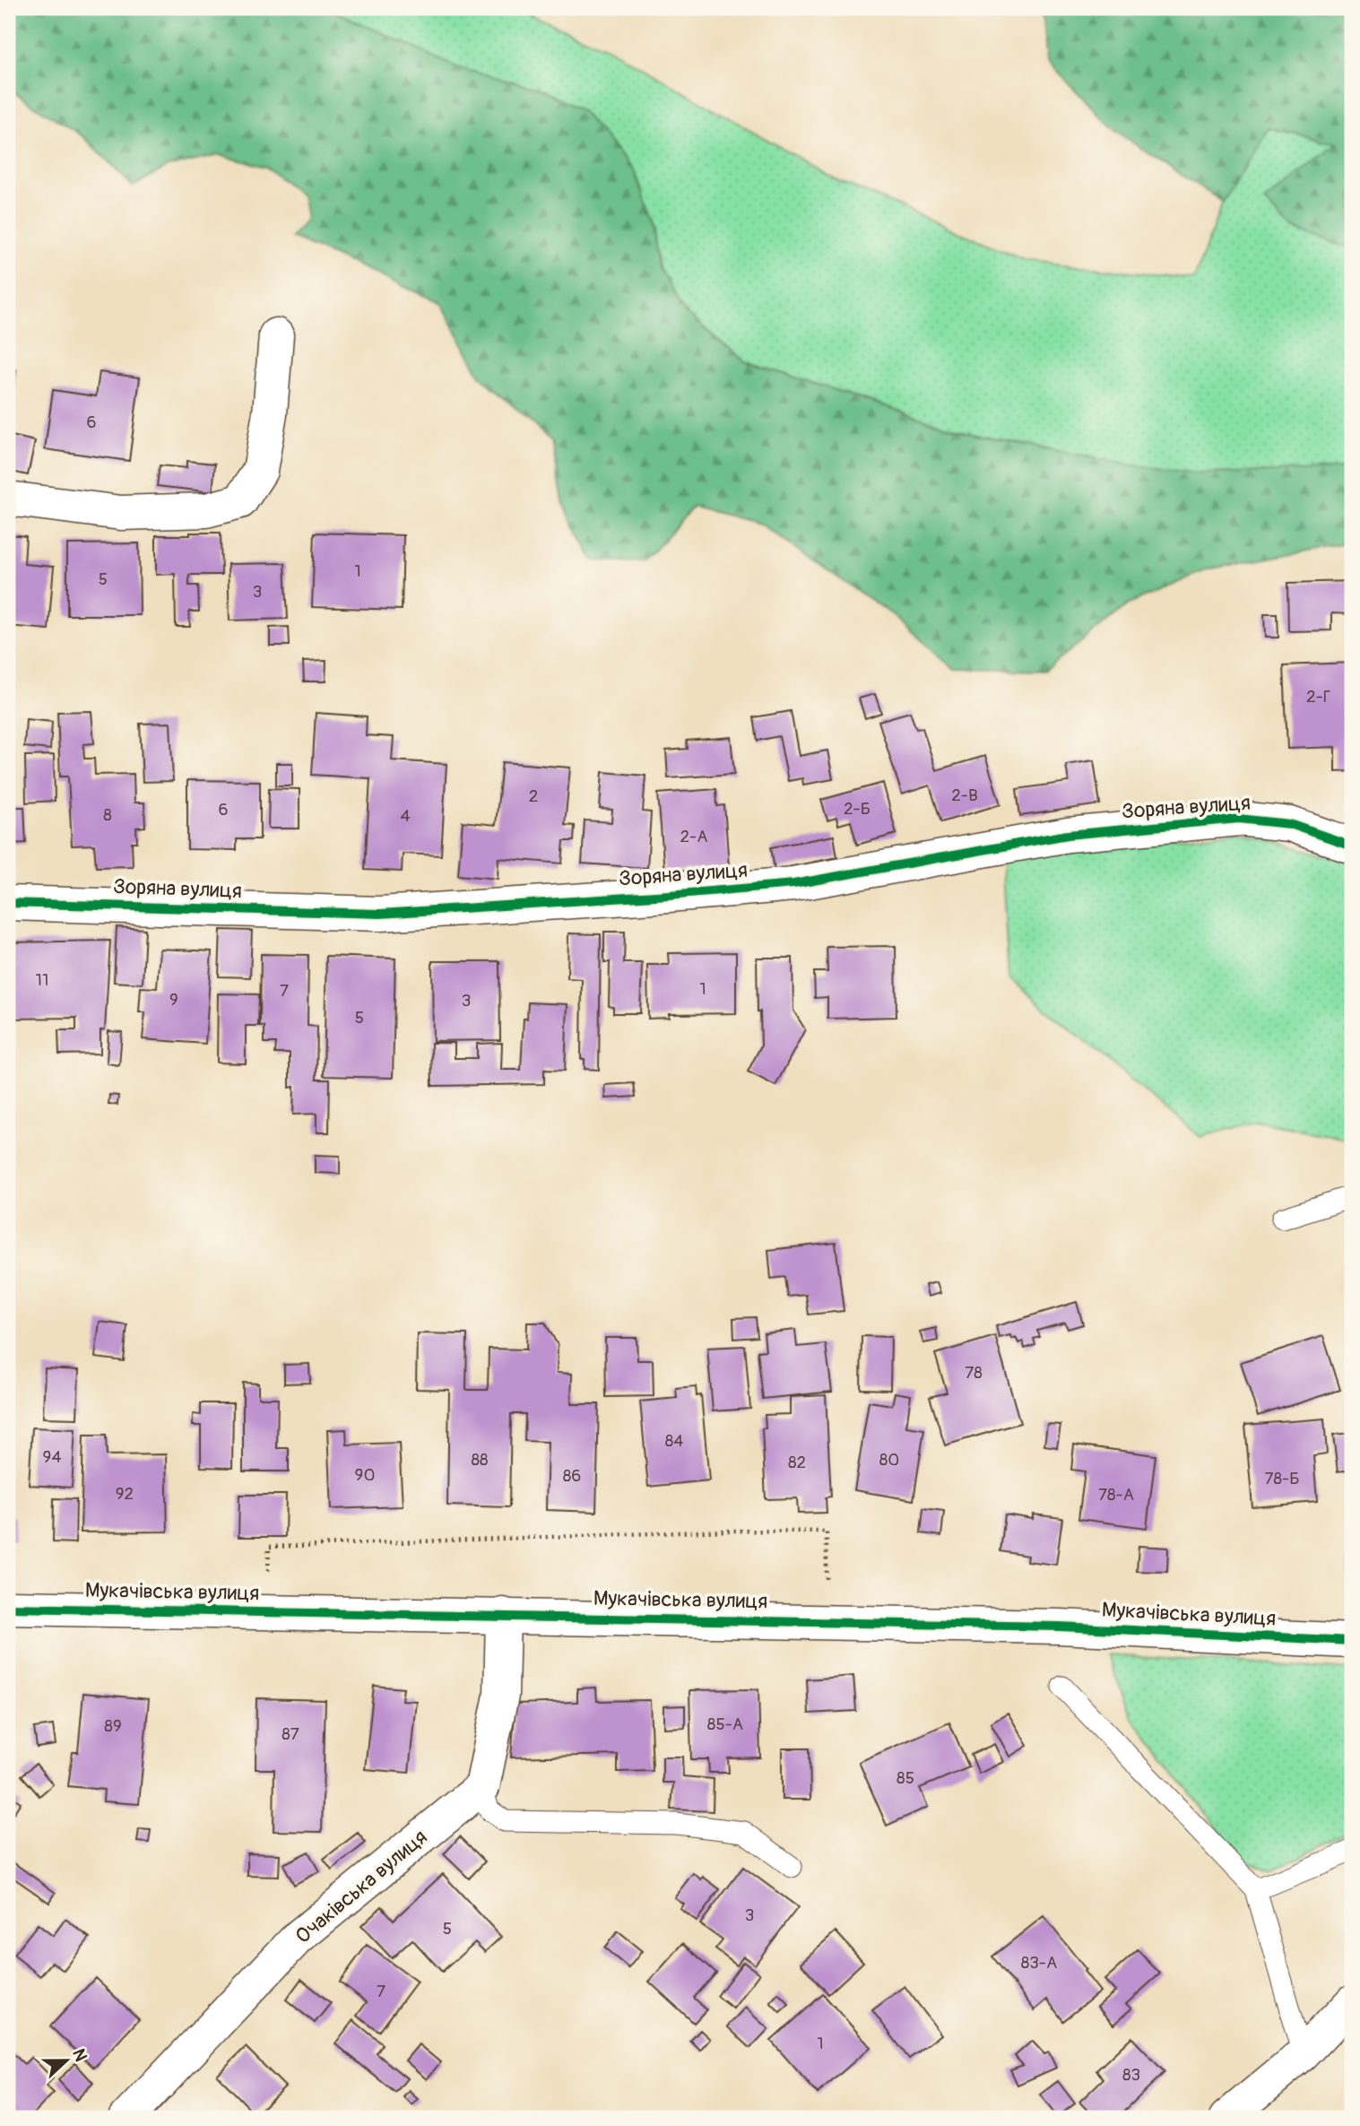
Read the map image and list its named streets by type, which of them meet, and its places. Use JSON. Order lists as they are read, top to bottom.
{
  "streets": {
    "street": ["Зоряна вулиця", "Мукачівська вулиця", "Очаківська вулиця"]
  },
  "house_numbers": [
    "6",
    "1",
    "5",
    "3",
    "2-Г",
    "2-В",
    "2",
    "2-Б",
    "6",
    "8",
    "4",
    "2-А",
    "11",
    "1",
    "7",
    "9",
    "3",
    "5",
    "78",
    "84",
    "94",
    "88",
    "80",
    "82",
    "90",
    "86",
    "78-Б",
    "92",
    "78-А",
    "85-А",
    "89",
    "87",
    "85",
    "3",
    "5",
    "83-А",
    "7",
    "1",
    "83"
  ],
  "north": "right"
}
